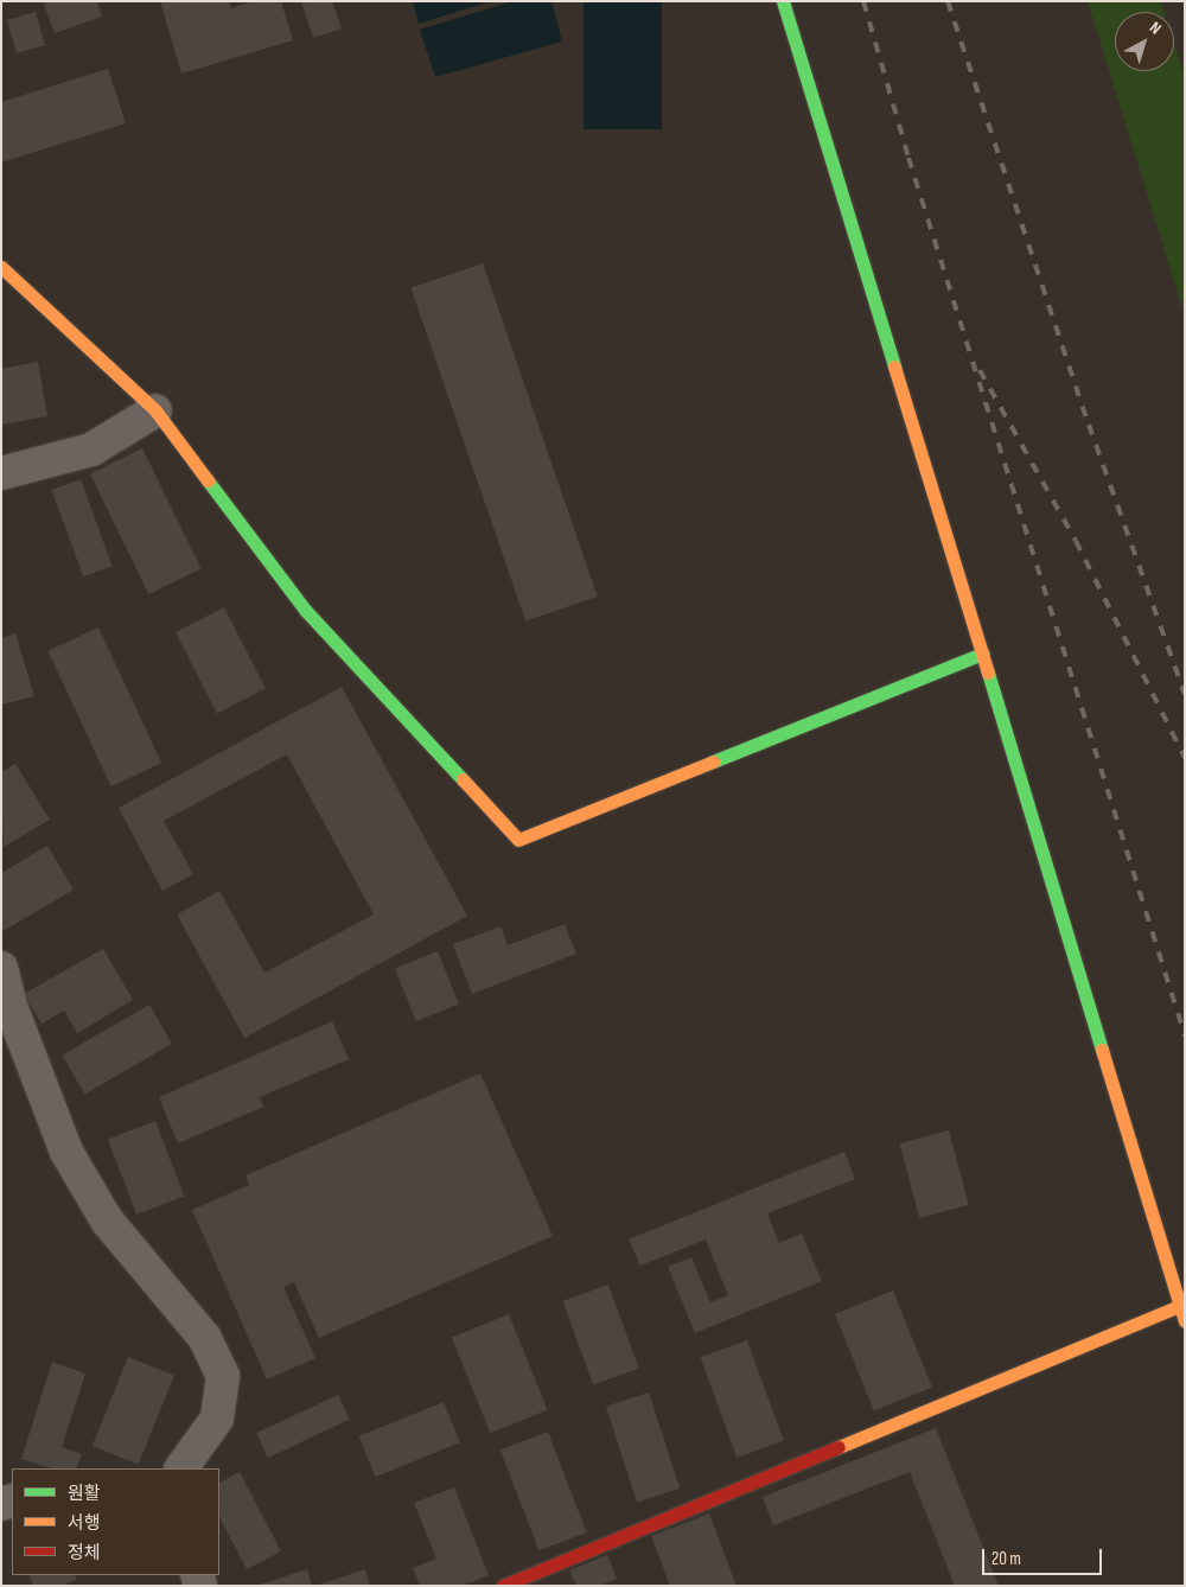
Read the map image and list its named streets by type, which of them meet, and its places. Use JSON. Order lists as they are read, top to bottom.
{
  "legend": ["원활", "서행", "정체"],
  "scale_bar": "20 m",
  "north": "top right"
}
